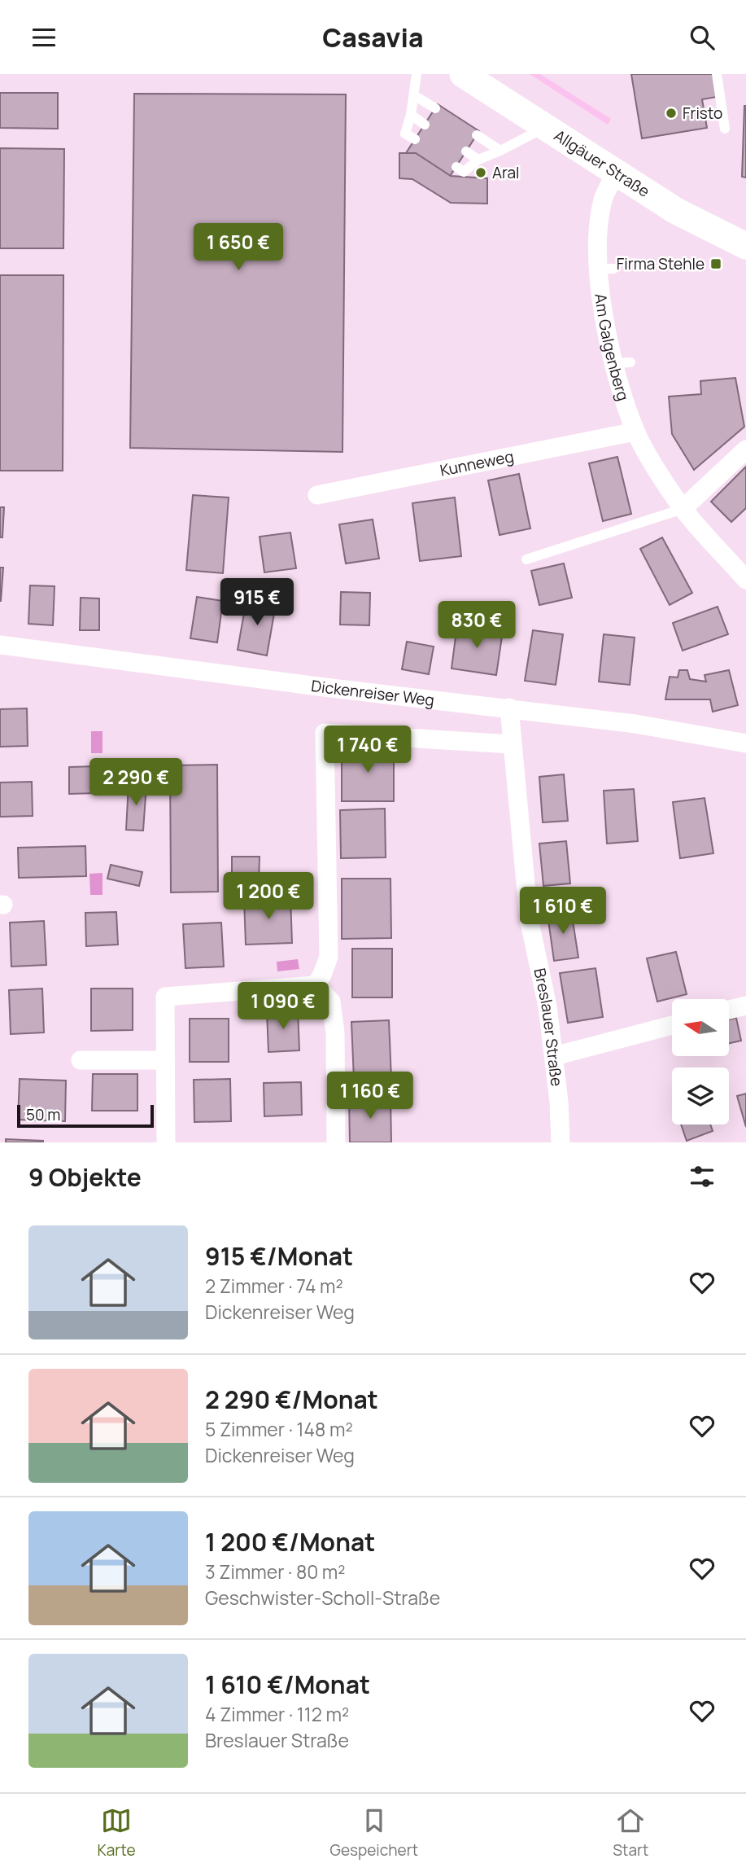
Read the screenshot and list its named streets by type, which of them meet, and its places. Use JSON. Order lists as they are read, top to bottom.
{
  "streets": {
    "main road": ["Allgäuer Straße"],
    "street": [
      "Am Galgenberg",
      "Kunneweg",
      "Dickenreiser Weg",
      "Breslauer Straße"
    ]
  },
  "crossings": [
    ["Allgäuer Straße", "Am Galgenberg"],
    ["Am Galgenberg", "Kunneweg"],
    ["Dickenreiser Weg", "Breslauer Straße"]
  ],
  "places": {
    "other": ["Fristo", "Aral"],
    "transit": ["Firma Stehle"]
  },
  "scale_bar": "50 m",
  "north": "left",
  "page": {
    "header": "Casavia",
    "price": [
      "1 650 €",
      "915 €",
      "830 €",
      "1 740 €",
      "2 290 €",
      "1 200 €",
      "1 610 €",
      "1 090 €",
      "1 160 €"
    ],
    "scale": "50 m",
    "heading": "9 Objekte",
    "list": [
      {
        "name": "915 €/Monat",
        "note": "2 Zimmer · 74 m² · Dickenreiser Weg"
      },
      {
        "name": "2 290 €/Monat",
        "note": "5 Zimmer · 148 m² · Dickenreiser Weg"
      },
      {
        "name": "1 200 €/Monat",
        "note": "3 Zimmer · 80 m² · Geschwister-Scholl-Straße"
      },
      {
        "name": "1 610 €/Monat",
        "note": "4 Zimmer · 112 m² · Breslauer Straße"
      }
    ],
    "tabs": ["Karte", "Gespeichert", "Start"]
  }
}
